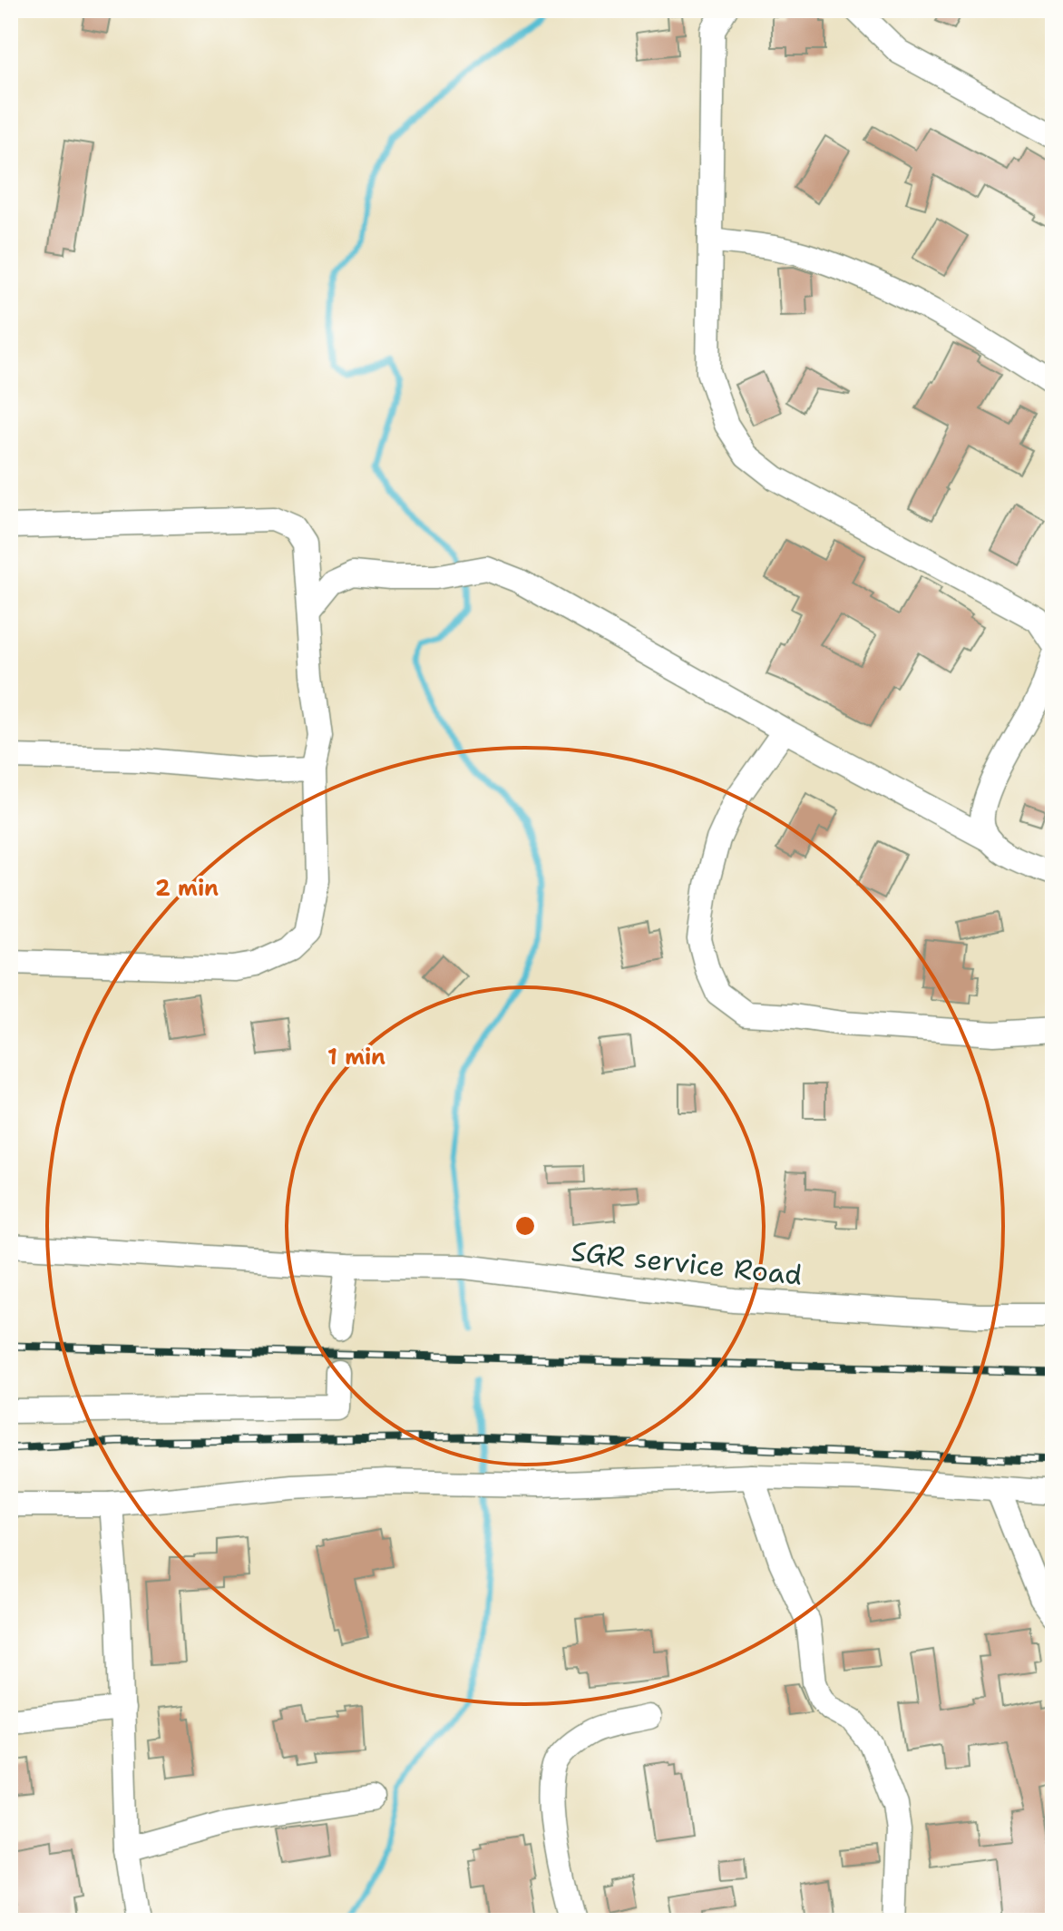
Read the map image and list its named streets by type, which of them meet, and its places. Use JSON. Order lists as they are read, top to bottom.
{
  "streets": {
    "street": ["SGR service Road"]
  },
  "rings": ["2 min", "1 min"]
}
